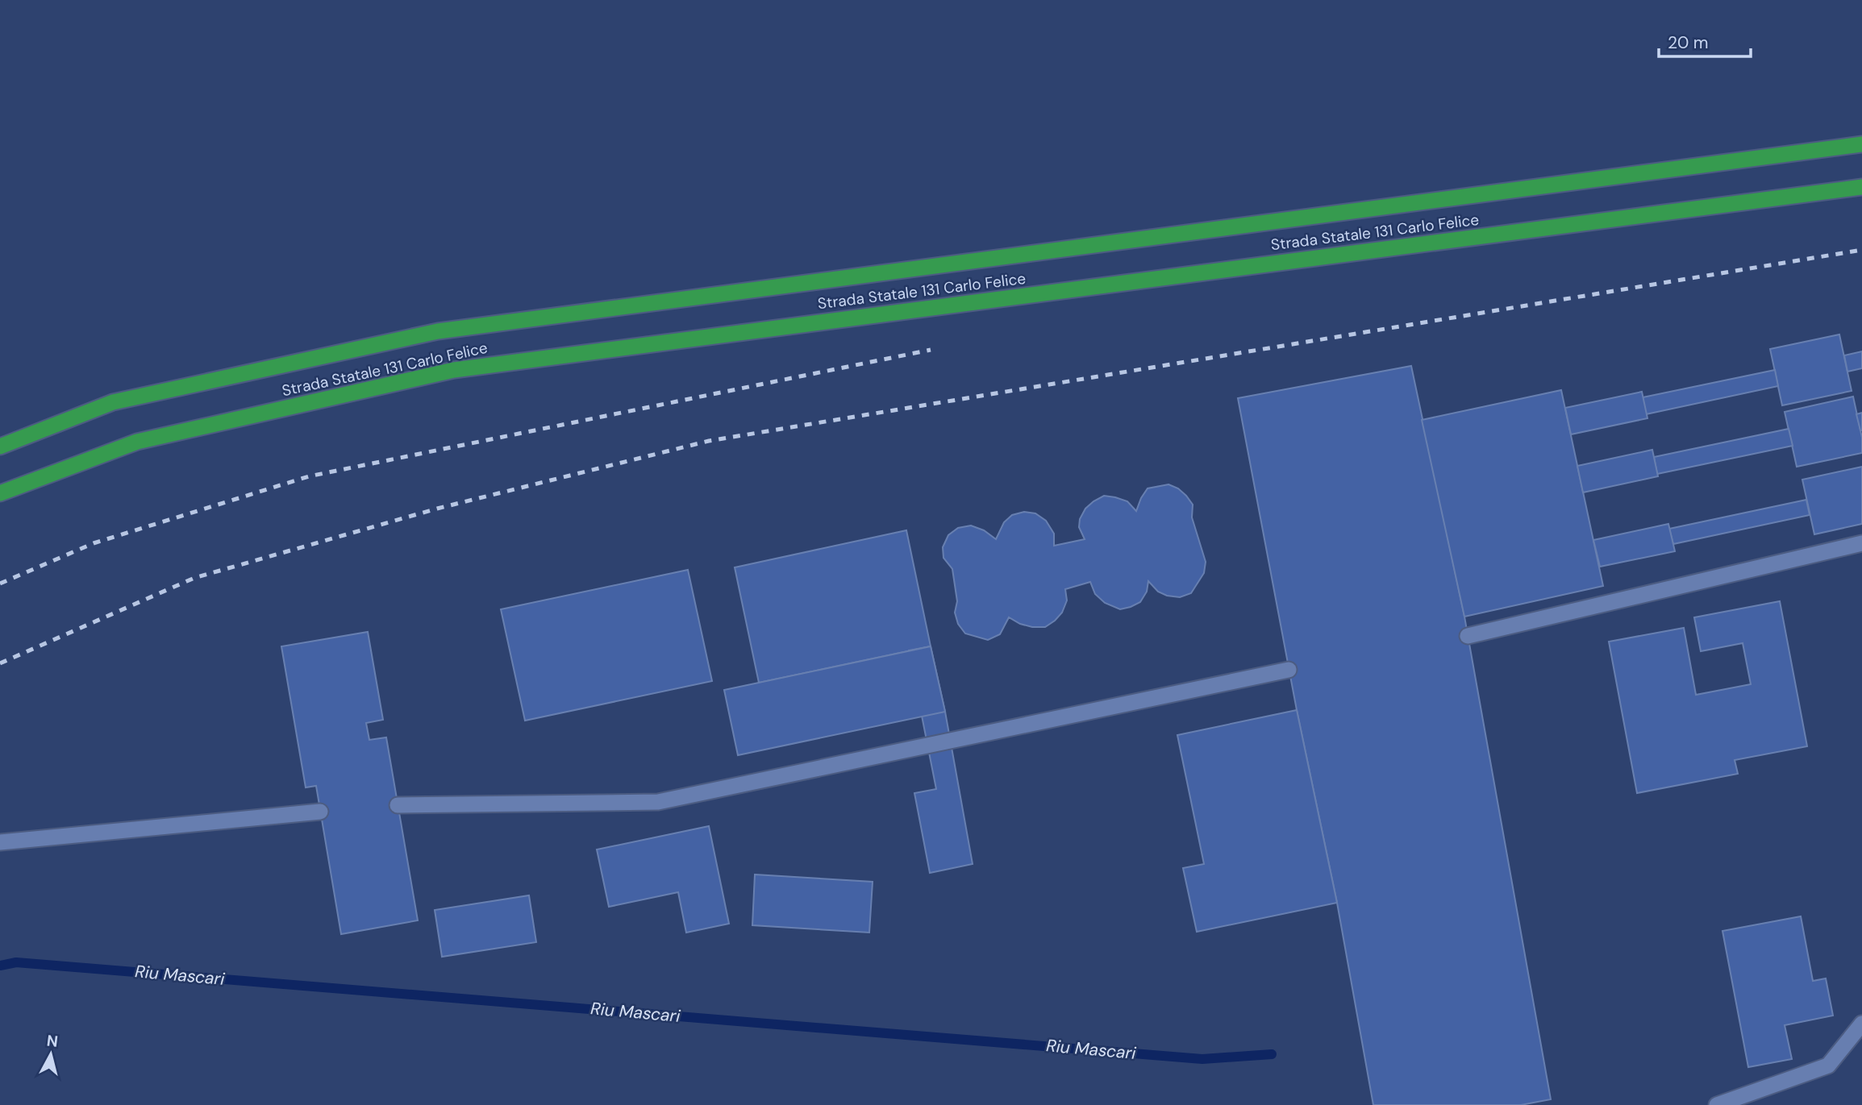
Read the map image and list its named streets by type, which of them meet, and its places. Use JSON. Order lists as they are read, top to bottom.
{
  "streets": {
    "highway": ["Strada Statale 131 Carlo Felice"]
  },
  "water": ["Riu Mascari"],
  "scale_bar": "20 m",
  "north": "top"
}
